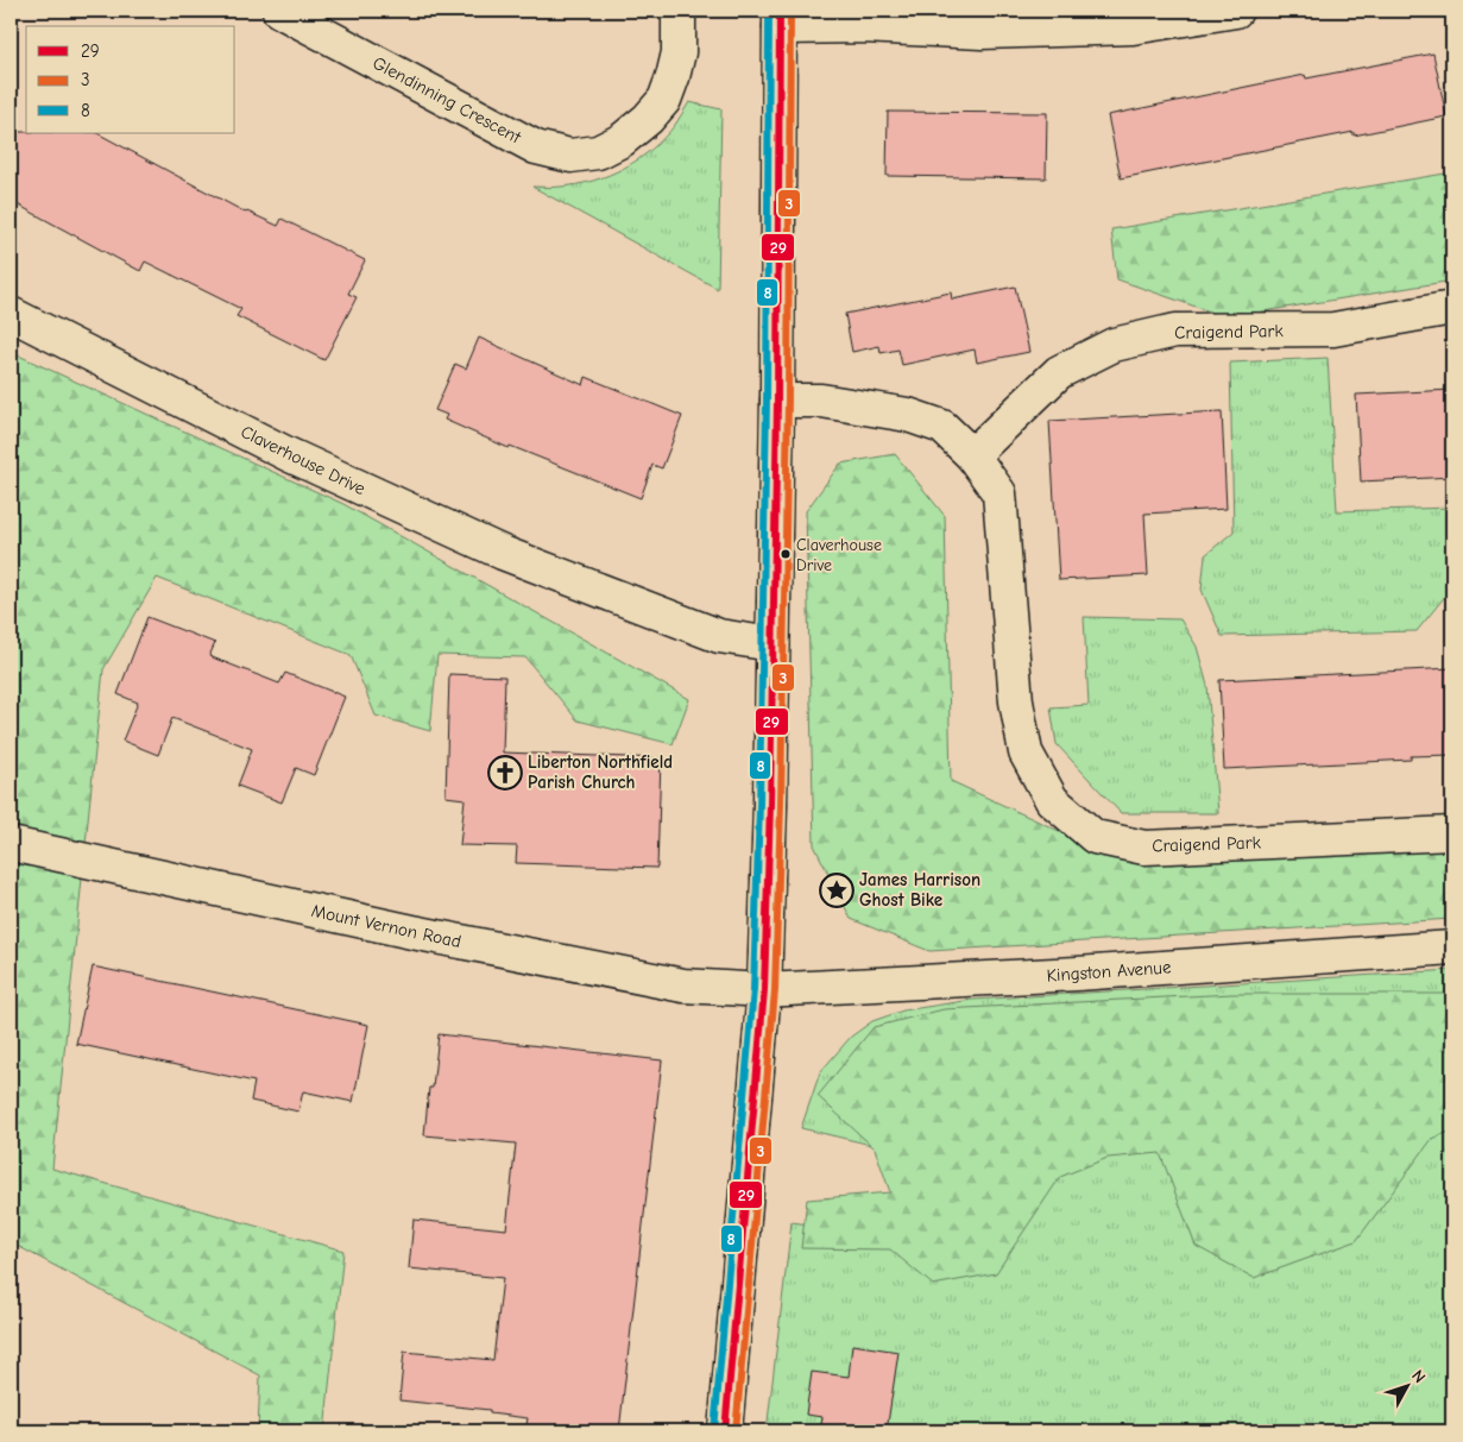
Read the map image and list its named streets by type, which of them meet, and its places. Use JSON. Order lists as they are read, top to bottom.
{
  "streets": {
    "street": [
      "Glendinning Crescent",
      "Craigend Park",
      "Claverhouse Drive",
      "Mount Vernon Road",
      "Kingston Avenue"
    ]
  },
  "crossings": [
    ["Mount Vernon Road", "Kingston Avenue"]
  ],
  "places": {
    "other": ["Claverhouse Drive"],
    "church": ["Liberton Northfield Parish Church"],
    "place": ["James Harrison Ghost Bike"]
  },
  "lines": ["transit line 29", "transit line 3", "transit line 8"],
  "legend": ["29", "3", "8"],
  "north": "top right"
}
